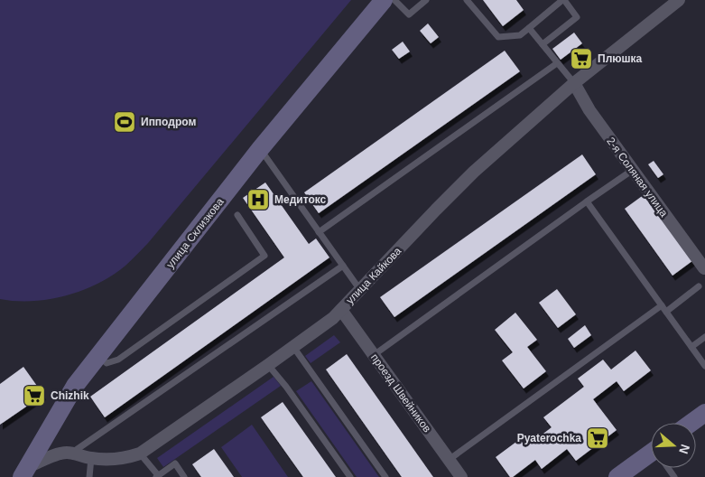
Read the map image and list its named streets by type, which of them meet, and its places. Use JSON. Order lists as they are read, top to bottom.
{
  "streets": {
    "street": [
      "2-я Соляная улица",
      "улица Склизкова",
      "улица Кайкова",
      "проезд Швейников"
    ]
  },
  "crossings": [
    ["2-я Соляная улица", "улица Кайкова"],
    ["улица Склизкова", "улица Кайкова"],
    ["улица Кайкова", "проезд Швейников"]
  ],
  "places": {
    "supermarket": ["Плюшка", "Chizhik", "Pyaterochka"],
    "sports": ["Ипподром"],
    "hospital": ["Медитокс"]
  },
  "north": "right"
}
